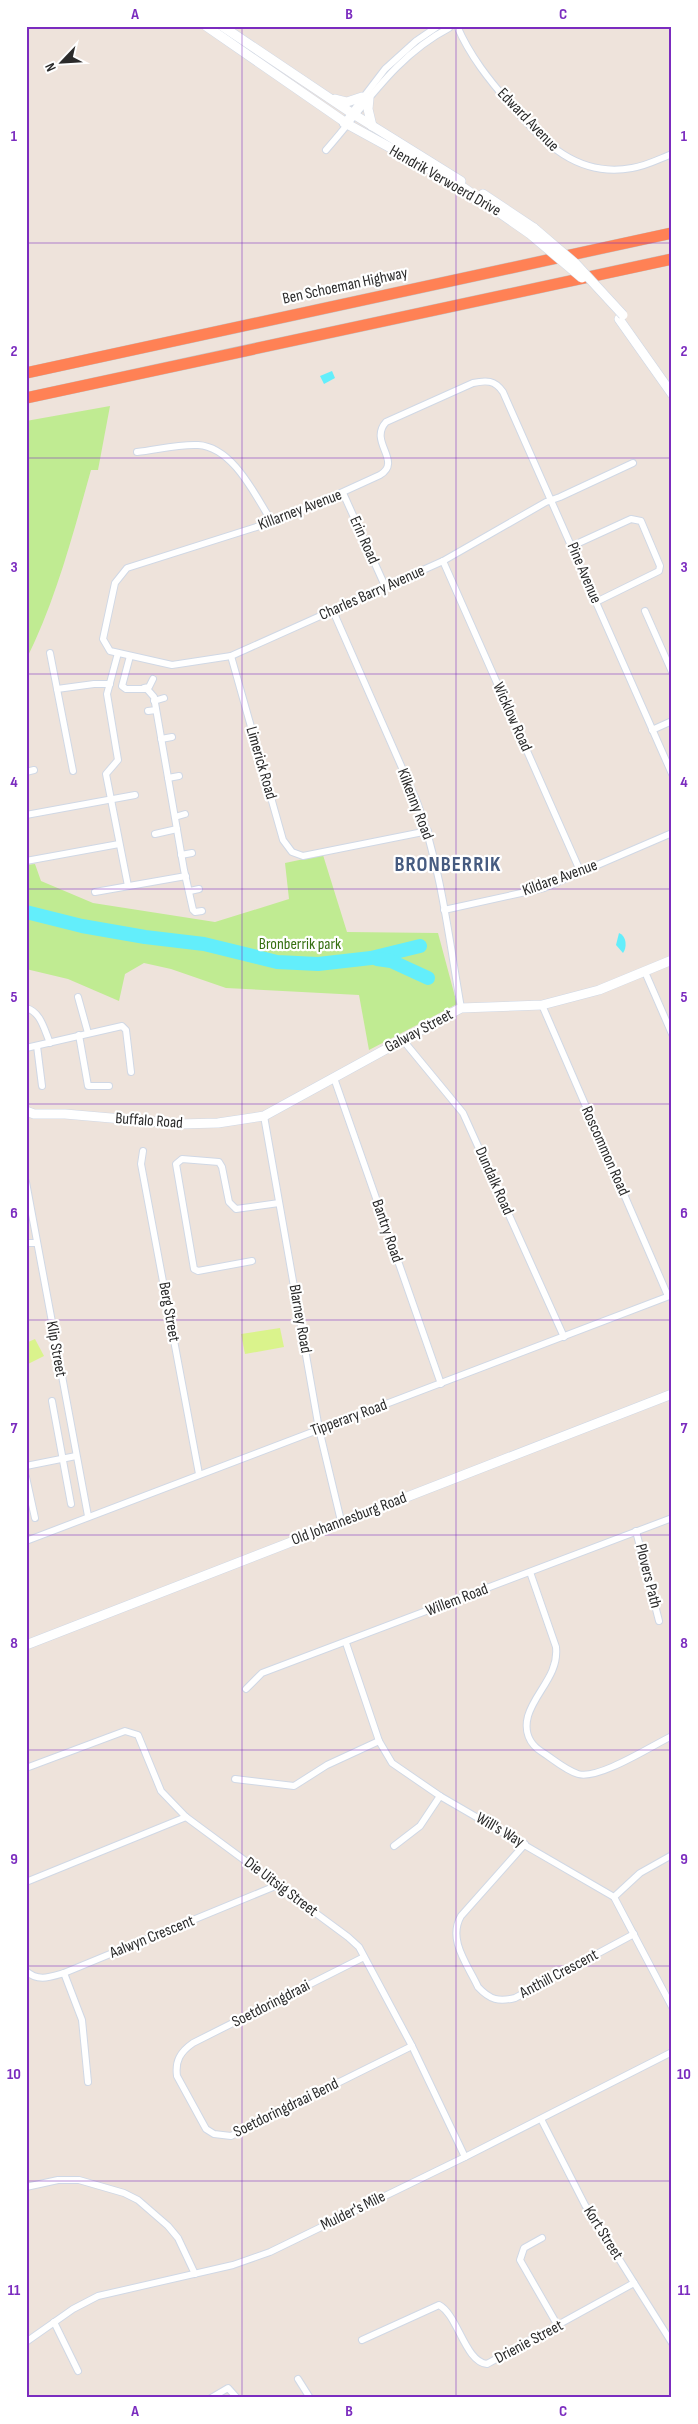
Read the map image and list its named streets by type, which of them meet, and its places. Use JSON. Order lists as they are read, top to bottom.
{
  "streets": {
    "highway": ["Ben Schoeman Highway"],
    "main road": [
      "Hendrik Verwoerd Drive",
      "Galway Street",
      "Buffalo Road",
      "Old Johannesburg Road"
    ],
    "street": [
      "Edward Avenue",
      "Killarney Avenue",
      "Erin Road",
      "Pine Avenue",
      "Charles Barry Avenue",
      "Wicklow Road",
      "Limerick Road",
      "Kilkenny Road",
      "Kildare Avenue",
      "Roscommon Road",
      "Dundalk Road",
      "Bantry Road",
      "Berg Street",
      "Blarney Road",
      "Klip Street",
      "Tipperary Road",
      "Plovers Path",
      "Willem Road",
      "Will's Way",
      "Die Uitsig Street",
      "Aalwyn Crescent",
      "Anthill Crescent",
      "Soetdoringdraai",
      "Soetdoringdraai Bend",
      "Mulder's Mile",
      "Kort Street",
      "Drienie Street"
    ]
  },
  "crossings": [
    ["Killarney Avenue", "Erin Road"],
    ["Killarney Avenue", "Pine Avenue"],
    ["Killarney Avenue", "Charles Barry Avenue"],
    ["Erin Road", "Charles Barry Avenue"],
    ["Pine Avenue", "Charles Barry Avenue"],
    ["Charles Barry Avenue", "Wicklow Road"],
    ["Charles Barry Avenue", "Limerick Road"],
    ["Charles Barry Avenue", "Kilkenny Road"],
    ["Wicklow Road", "Kildare Avenue"],
    ["Limerick Road", "Kilkenny Road"],
    ["Kilkenny Road", "Kildare Avenue"],
    ["Kilkenny Road", "Galway Street"],
    ["Galway Street", "Buffalo Road"],
    ["Galway Street", "Roscommon Road"],
    ["Galway Street", "Dundalk Road"],
    ["Galway Street", "Bantry Road"],
    ["Galway Street", "Blarney Road"],
    ["Buffalo Road", "Blarney Road"],
    ["Roscommon Road", "Tipperary Road"],
    ["Dundalk Road", "Tipperary Road"],
    ["Bantry Road", "Tipperary Road"],
    ["Berg Street", "Tipperary Road"],
    ["Blarney Road", "Tipperary Road"],
    ["Blarney Road", "Old Johannesburg Road"],
    ["Klip Street", "Tipperary Road"],
    ["Plovers Path", "Willem Road"],
    ["Willem Road", "Will's Way"],
    ["Will's Way", "Anthill Crescent"],
    ["Die Uitsig Street", "Aalwyn Crescent"],
    ["Die Uitsig Street", "Soetdoringdraai"],
    ["Die Uitsig Street", "Soetdoringdraai Bend"],
    ["Die Uitsig Street", "Mulder's Mile"],
    ["Soetdoringdraai", "Soetdoringdraai Bend"],
    ["Mulder's Mile", "Kort Street"],
    ["Kort Street", "Drienie Street"]
  ],
  "districts": ["BRONBERRIK"],
  "parks": ["Bronberrik park"],
  "north": "bottom left",
  "grid": {
    "columns": ["A", "B", "C"],
    "rows": [
      "1",
      "2",
      "3",
      "4",
      "5",
      "6",
      "7",
      "8",
      "9",
      "10",
      "11"
    ]
  }
}
